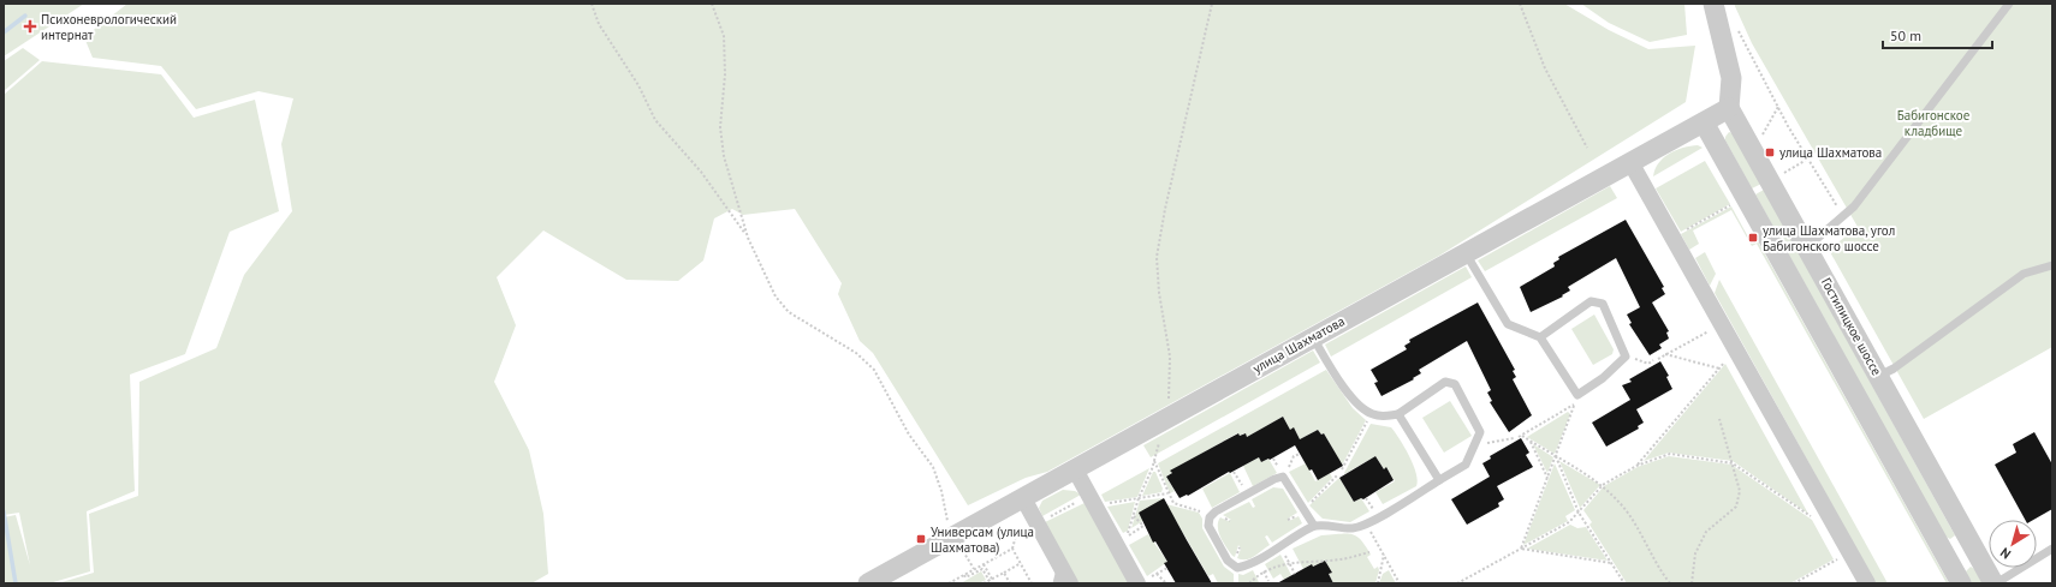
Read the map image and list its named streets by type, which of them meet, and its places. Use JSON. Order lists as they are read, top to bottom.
{
  "streets": {
    "street": ["Гостилицкое шоссе", "улица Шахматова"]
  },
  "crossings": [
    ["Гостилицкое шоссе", "улица Шахматова"]
  ],
  "parks": ["Бабигонское кладбище"],
  "places": {
    "health": ["Психоневрологический интернат"],
    "transit": ["улица Шахматова", "улица Шахматова, угол Бабигонского шоссе", "Универсам (улица Шахматова)"]
  },
  "scale_bar": "50 m",
  "north": "bottom left"
}
